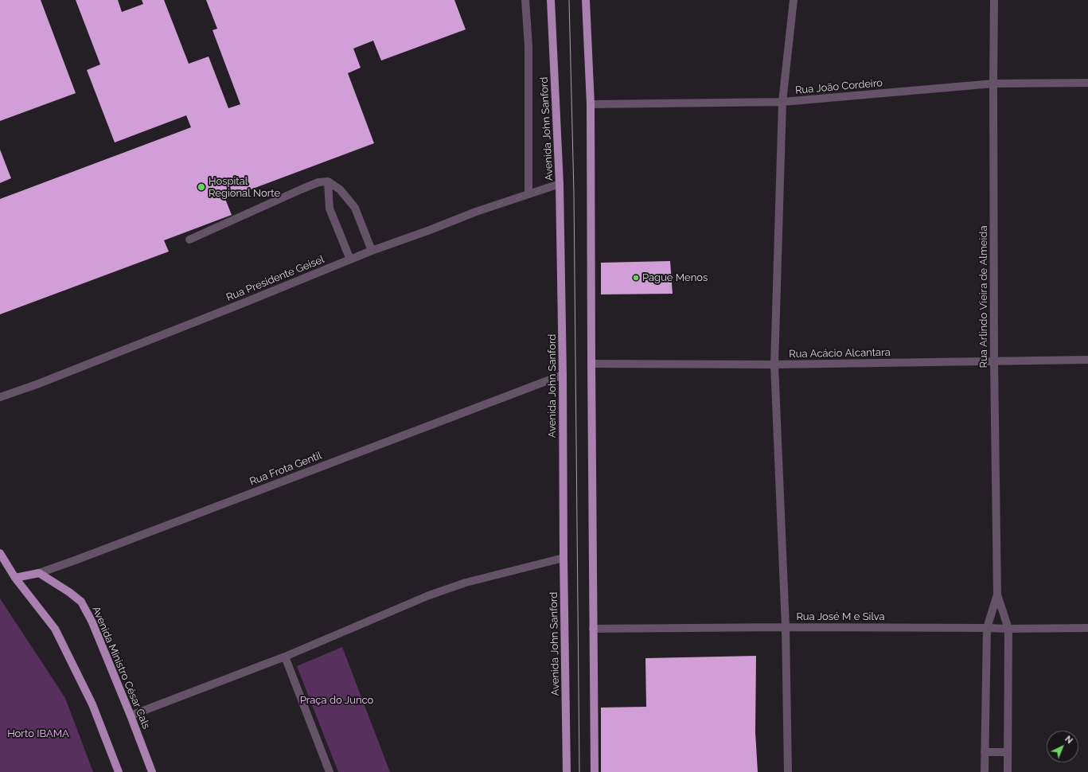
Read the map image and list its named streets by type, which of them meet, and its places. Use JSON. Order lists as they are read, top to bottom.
{
  "streets": {
    "main road": ["Avenida John Sanford", "Rua Frota Gentil", "Avenida Ministro César Cals"],
    "street": [
      "Rua João Cordeiro",
      "Rua Presidente Geisel",
      "Rua Arlindo Vieira de Almeida",
      "Rua Acácio Alcantara",
      "Rua José M e Silva"
    ]
  },
  "crossings": [
    ["Rua João Cordeiro", "Rua Arlindo Vieira de Almeida"],
    ["Avenida John Sanford", "Rua Presidente Geisel"],
    ["Avenida John Sanford", "Rua Frota Gentil"],
    ["Rua Arlindo Vieira de Almeida", "Rua Acácio Alcantara"],
    ["Rua Arlindo Vieira de Almeida", "Rua José M e Silva"],
    ["Rua Frota Gentil", "Avenida Ministro César Cals"]
  ],
  "parks": ["Praça do Junco", "Horto IBAMA"],
  "places": ["Hospital Regional Norte", "Pague Menos"],
  "north": "top right"
}
